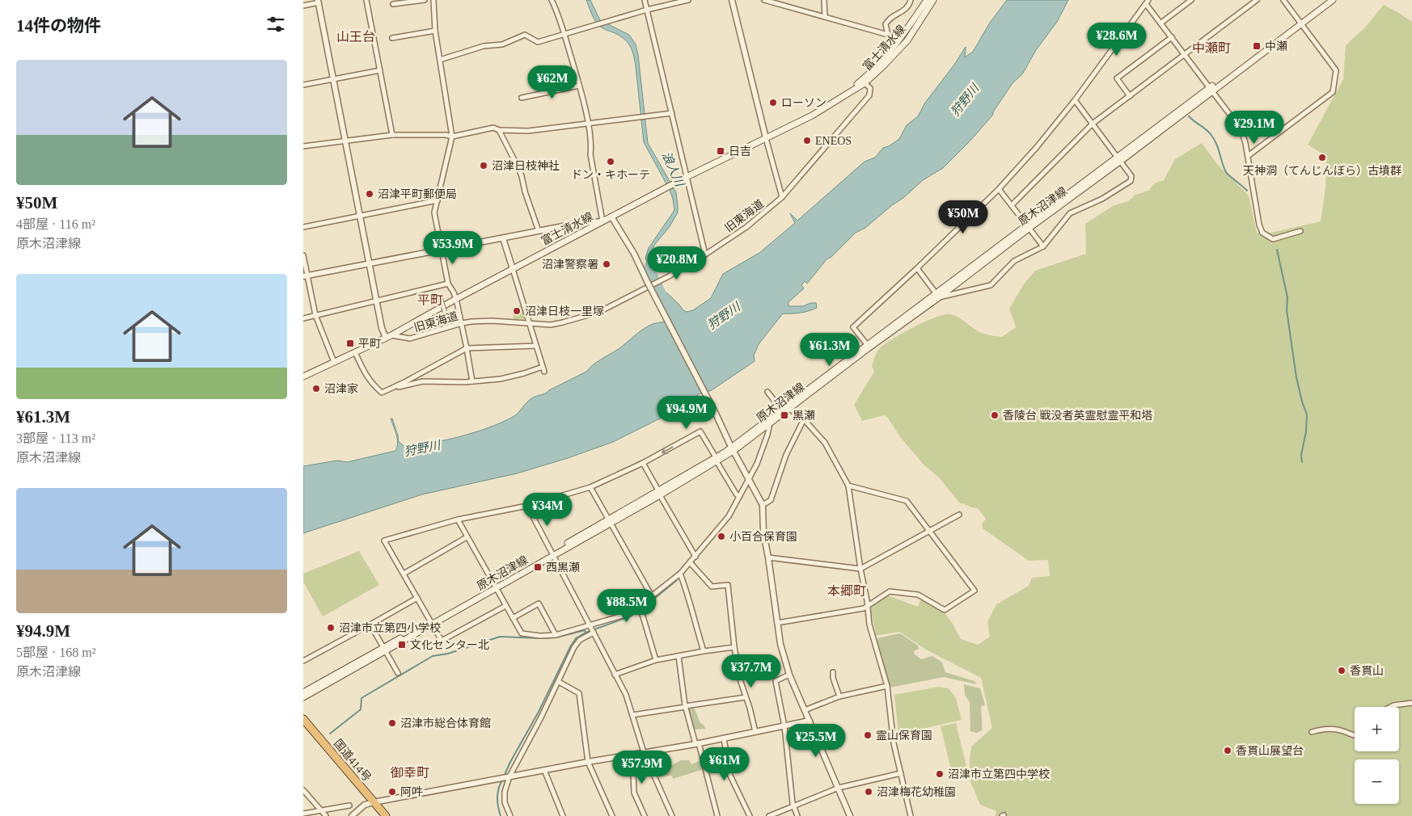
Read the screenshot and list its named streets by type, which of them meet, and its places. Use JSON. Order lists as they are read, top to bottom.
{
  "streets": {
    "highway": ["国道414号"],
    "main road": ["富士清水線", "原木沼津線"],
    "street": ["旧東海道"]
  },
  "crossings": [
    ["富士清水線", "旧東海道"]
  ],
  "districts": [
    "山王台",
    "中瀬町",
    "平町",
    "本郷町",
    "御幸町"
  ],
  "water": ["狩野川", "浪人川"],
  "places": {
    "transit": [
      "中瀬",
      "日吉",
      "平町",
      "黒瀬",
      "西黒瀬",
      "文化センター北"
    ],
    "other": [
      "ローソン",
      "ENEOS",
      "天神洞（てんじんぼら）古墳群",
      "ドン・キホーテ",
      "沼津日枝神社",
      "沼津平町郵便局",
      "沼津警察署",
      "沼津日枝一里塚",
      "沼津家",
      "香陵台 戦没者英霊慰霊平和塔",
      "小百合保育園",
      "沼津市立第四小学校",
      "香貫山",
      "沼津市総合体育館",
      "霊山保育園",
      "香貫山展望台",
      "沼津市立第四中学校",
      "阿吽",
      "沼津梅花幼稚園"
    ]
  },
  "page": {
    "heading": "14件の物件",
    "price": [
      "¥28.6M",
      "¥62M",
      "¥29.1M",
      "¥50M",
      "¥53.9M",
      "¥20.8M",
      "¥61.3M",
      "¥94.9M",
      "¥34M",
      "¥88.5M",
      "¥37.7M",
      "¥25.5M",
      "¥61M",
      "¥57.9M"
    ],
    "list": [
      {
        "name": "¥50M",
        "note": "4部屋 · 116 m² · 原木沼津線"
      },
      {
        "name": "¥61.3M",
        "note": "3部屋 · 113 m² · 原木沼津線"
      },
      {
        "name": "¥94.9M",
        "note": "5部屋 · 168 m² · 原木沼津線"
      }
    ],
    "map_buttons": ["+", "−"]
  }
}
